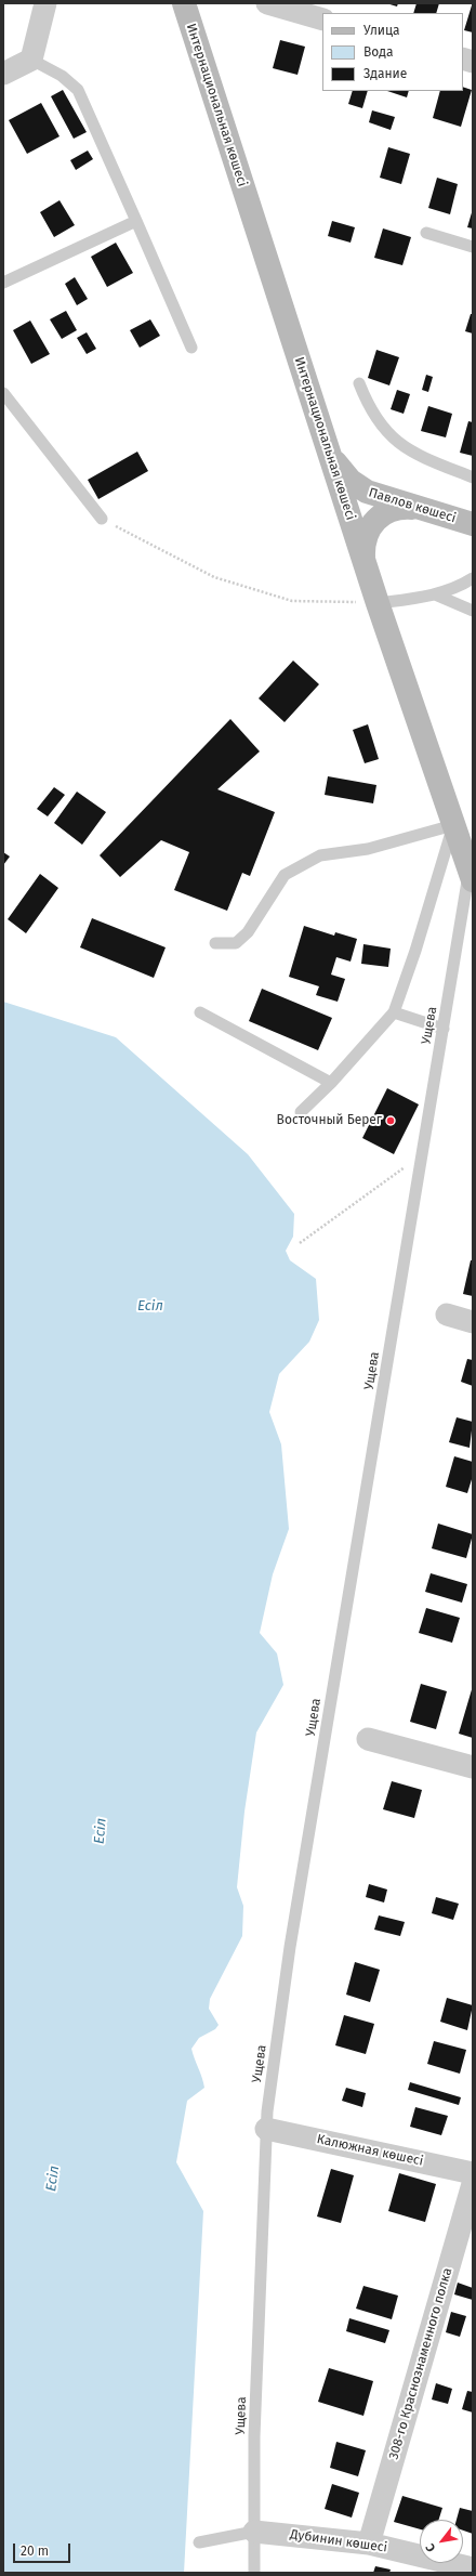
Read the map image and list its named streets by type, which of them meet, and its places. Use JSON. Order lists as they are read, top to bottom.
{
  "streets": {
    "street": [
      "Интернациональная көшесі",
      "Павлов көшесі",
      "Калюжная көшесі",
      "308-го Краснознаменного полка",
      "Дубинин көшесі"
    ],
    "lane": ["Ущева"]
  },
  "crossings": [
    ["Интернациональная көшесі", "Павлов көшесі"],
    ["Интернациональная көшесі", "Ущева"],
    ["Ущева", "Калюжная көшесі"],
    ["Ущева", "Дубинин көшесі"],
    ["308-го Краснознаменного полка", "Дубинин көшесі"]
  ],
  "water": ["Есіл"],
  "places": ["Восточный Берег"],
  "legend": ["Улица", "Вода", "Здание"],
  "scale_bar": "20 m",
  "north": "bottom left"
}
